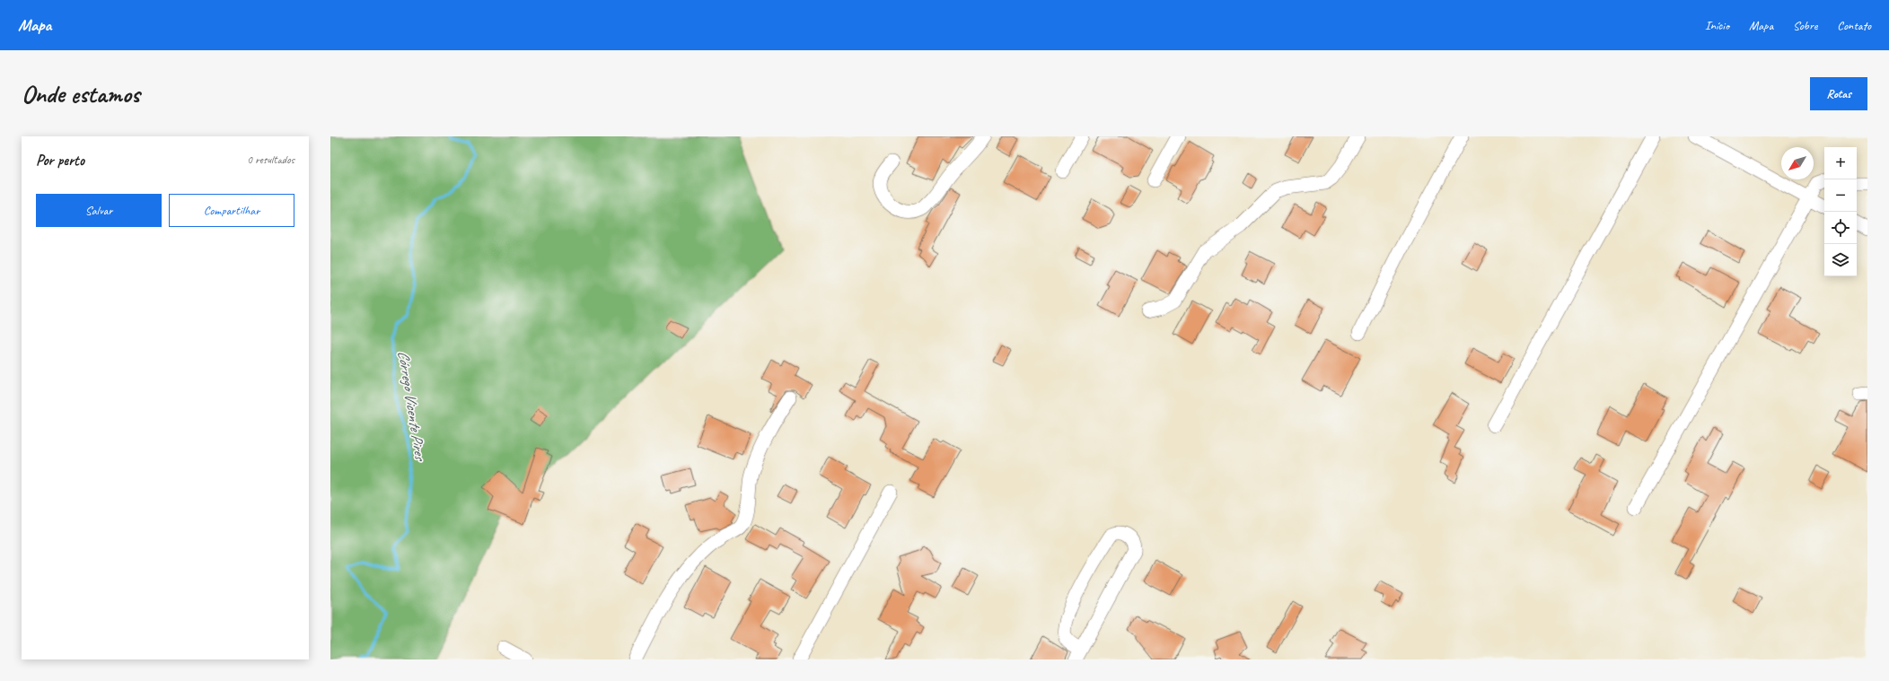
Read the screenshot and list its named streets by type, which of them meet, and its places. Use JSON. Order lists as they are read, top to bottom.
{
  "water": ["Córrego Vicente Pires"],
  "north": "bottom left",
  "page": {
    "header": "Mapa",
    "nav": [
      "Início",
      "Mapa",
      "Sobre",
      "Contato"
    ],
    "buttons": [
      "Rotas",
      ["Salvar", "Compartilhar"]
    ],
    "title": "Onde estamos",
    "heading": ["Por perto", "0 resultados"],
    "map_buttons": ["+", "−"]
  }
}
